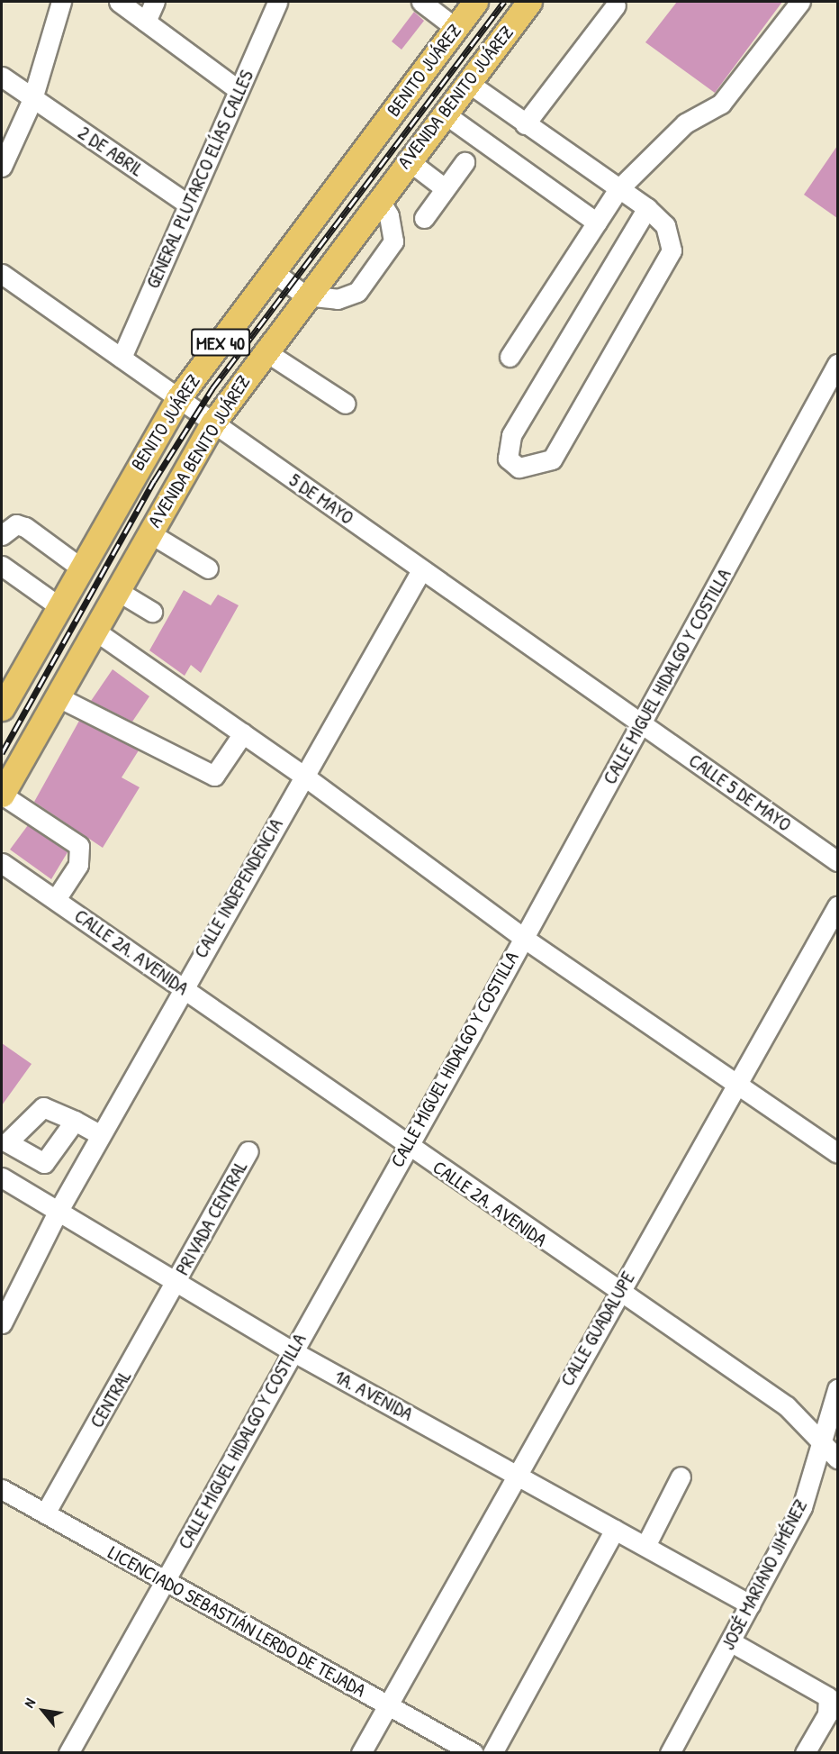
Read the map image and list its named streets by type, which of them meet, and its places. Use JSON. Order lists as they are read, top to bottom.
{
  "streets": {
    "main road": ["BENITO JUÁREZ", "AVENIDA BENITO JUÁREZ", "MEX 40"],
    "street": [
      "2 DE ABRIL",
      "GENERAL PLUTARCO ELÍAS CALLES",
      "5 DE MAYO",
      "CALLE MIGUEL HIDALGO Y COSTILLA",
      "CALLE 5 DE MAYO",
      "CALLE INDEPENDENCIA",
      "CALLE 2A. AVENIDA",
      "PRIVADA CENTRAL",
      "CALLE GUADALUPE",
      "1A. AVENIDA",
      "CENTRAL",
      "JOSÉ MARIANO JIMÉNEZ",
      "LICENCIADO SEBASTIÁN LERDO DE TEJADA"
    ]
  },
  "crossings": [
    ["BENITO JUÁREZ", "5 DE MAYO"],
    ["AVENIDA BENITO JUÁREZ", "5 DE MAYO"],
    ["2 DE ABRIL", "GENERAL PLUTARCO ELÍAS CALLES"],
    ["GENERAL PLUTARCO ELÍAS CALLES", "5 DE MAYO"],
    ["5 DE MAYO", "CALLE MIGUEL HIDALGO Y COSTILLA"],
    ["5 DE MAYO", "CALLE 5 DE MAYO"],
    ["5 DE MAYO", "CALLE INDEPENDENCIA"],
    ["CALLE MIGUEL HIDALGO Y COSTILLA", "CALLE 5 DE MAYO"],
    ["CALLE MIGUEL HIDALGO Y COSTILLA", "CALLE 2A. AVENIDA"],
    ["CALLE MIGUEL HIDALGO Y COSTILLA", "1A. AVENIDA"],
    ["CALLE MIGUEL HIDALGO Y COSTILLA", "LICENCIADO SEBASTIÁN LERDO DE TEJADA"],
    ["CALLE INDEPENDENCIA", "CALLE 2A. AVENIDA"],
    ["CALLE INDEPENDENCIA", "1A. AVENIDA"],
    ["CALLE 2A. AVENIDA", "CALLE GUADALUPE"],
    ["CALLE 2A. AVENIDA", "JOSÉ MARIANO JIMÉNEZ"],
    ["PRIVADA CENTRAL", "1A. AVENIDA"],
    ["PRIVADA CENTRAL", "CENTRAL"],
    ["CALLE GUADALUPE", "1A. AVENIDA"],
    ["CALLE GUADALUPE", "LICENCIADO SEBASTIÁN LERDO DE TEJADA"],
    ["1A. AVENIDA", "CENTRAL"],
    ["1A. AVENIDA", "JOSÉ MARIANO JIMÉNEZ"],
    ["CENTRAL", "LICENCIADO SEBASTIÁN LERDO DE TEJADA"]
  ],
  "north": "top left"
}
